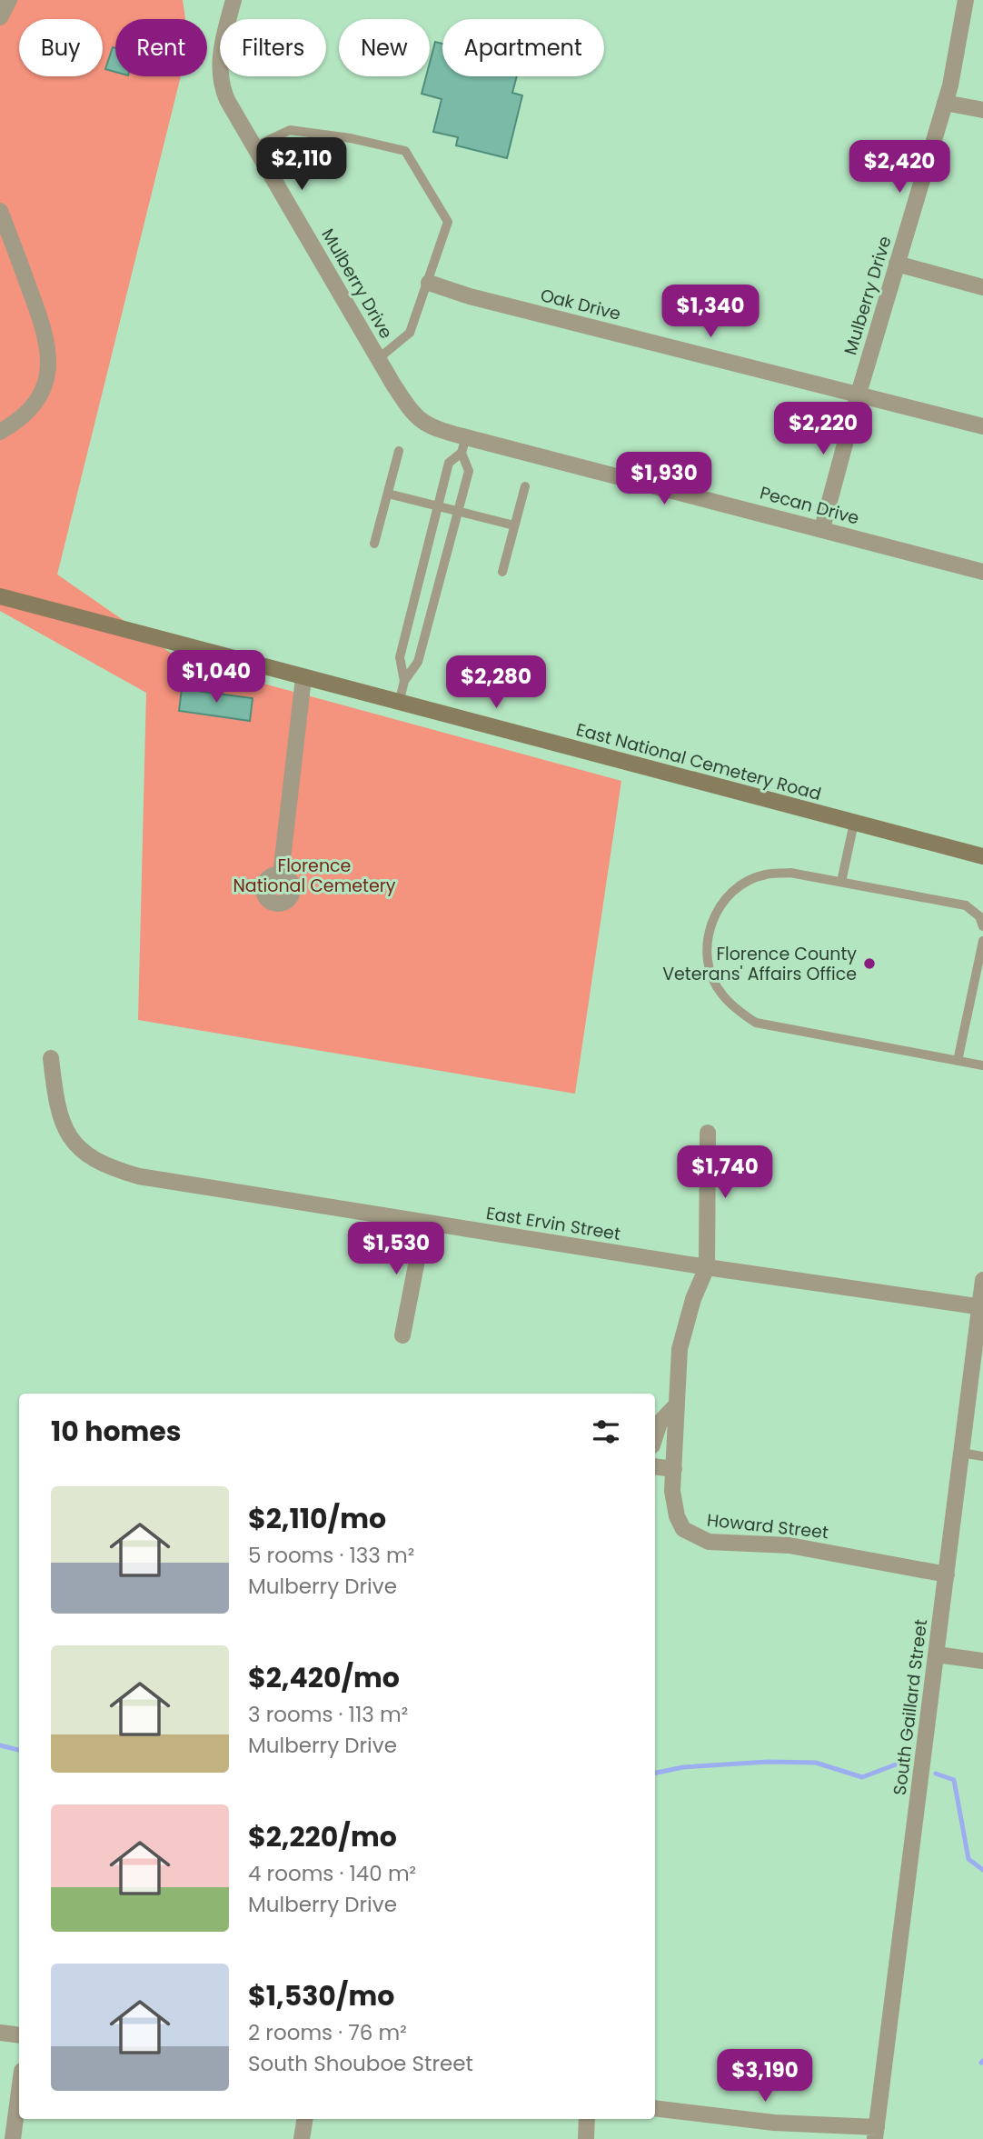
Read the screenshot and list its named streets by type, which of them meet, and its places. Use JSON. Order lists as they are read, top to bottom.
{
  "streets": {
    "street": [
      "Mulberry Drive",
      "Oak Drive",
      "Pecan Drive",
      "East National Cemetery Road",
      "East Ervin Street",
      "Howard Street",
      "South Gaillard Street"
    ]
  },
  "crossings": [
    ["Mulberry Drive", "Oak Drive"],
    ["Mulberry Drive", "Pecan Drive"],
    ["East Ervin Street", "Howard Street"],
    ["East Ervin Street", "South Gaillard Street"],
    ["Howard Street", "South Gaillard Street"]
  ],
  "parks": ["Florence National Cemetery"],
  "places": ["Florence County Veterans' Affairs Office"],
  "page": {
    "chip": [
      "Buy",
      "Rent",
      "Filters",
      "New",
      "Apartment"
    ],
    "price": [
      "$2,110",
      "$2,420",
      "$1,340",
      "$2,220",
      "$1,930",
      "$1,040",
      "$2,280",
      "$1,740",
      "$1,530",
      "$3,190"
    ],
    "heading": "10 homes",
    "list": [
      {
        "name": "$2,110/mo",
        "note": "5 rooms · 133 m² · Mulberry Drive"
      },
      {
        "name": "$2,420/mo",
        "note": "3 rooms · 113 m² · Mulberry Drive"
      },
      {
        "name": "$2,220/mo",
        "note": "4 rooms · 140 m² · Mulberry Drive"
      },
      {
        "name": "$1,530/mo",
        "note": "2 rooms · 76 m² · South Shouboe Street"
      }
    ]
  }
}
